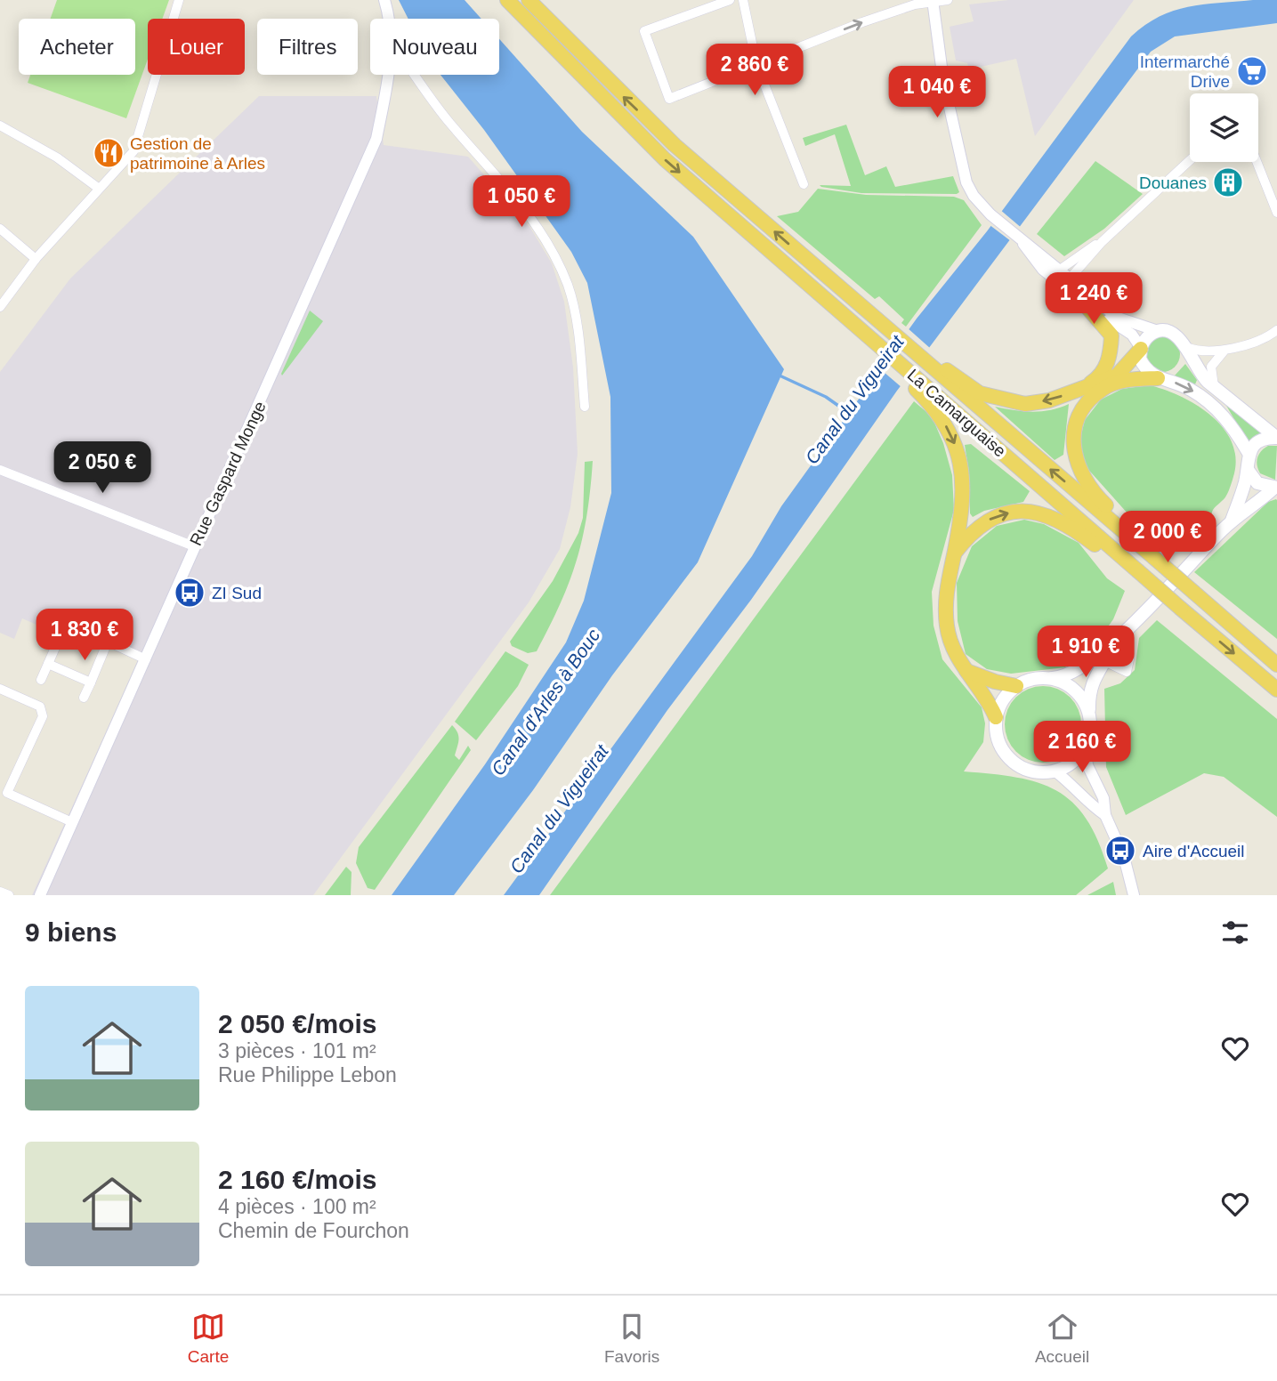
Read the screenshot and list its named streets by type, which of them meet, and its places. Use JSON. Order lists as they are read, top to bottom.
{
  "streets": {
    "highway": ["La Camarguaise"],
    "street": ["Rue Gaspard Monge"]
  },
  "water": ["Canal du Vigueirat", "Canal d'Arles à Bouc"],
  "places": {
    "supermarket": ["Intermarché Drive"],
    "restaurant": ["Gestion de patrimoine à Arles"],
    "building": ["Douanes"],
    "bus stop": ["ZI Sud", "Aire d'Accueil"]
  },
  "page": {
    "chip": [
      "Acheter",
      "Louer",
      "Filtres",
      "Nouveau"
    ],
    "price": [
      "2 860 €",
      "1 040 €",
      "1 050 €",
      "1 240 €",
      "2 050 €",
      "2 000 €",
      "1 830 €",
      "1 910 €",
      "2 160 €"
    ],
    "heading": "9 biens",
    "list": [
      {
        "name": "2 050 €/mois",
        "note": "3 pièces · 101 m² · Rue Philippe Lebon"
      },
      {
        "name": "2 160 €/mois",
        "note": "4 pièces · 100 m² · Chemin de Fourchon"
      }
    ],
    "tabs": ["Carte", "Favoris", "Accueil"]
  }
}
